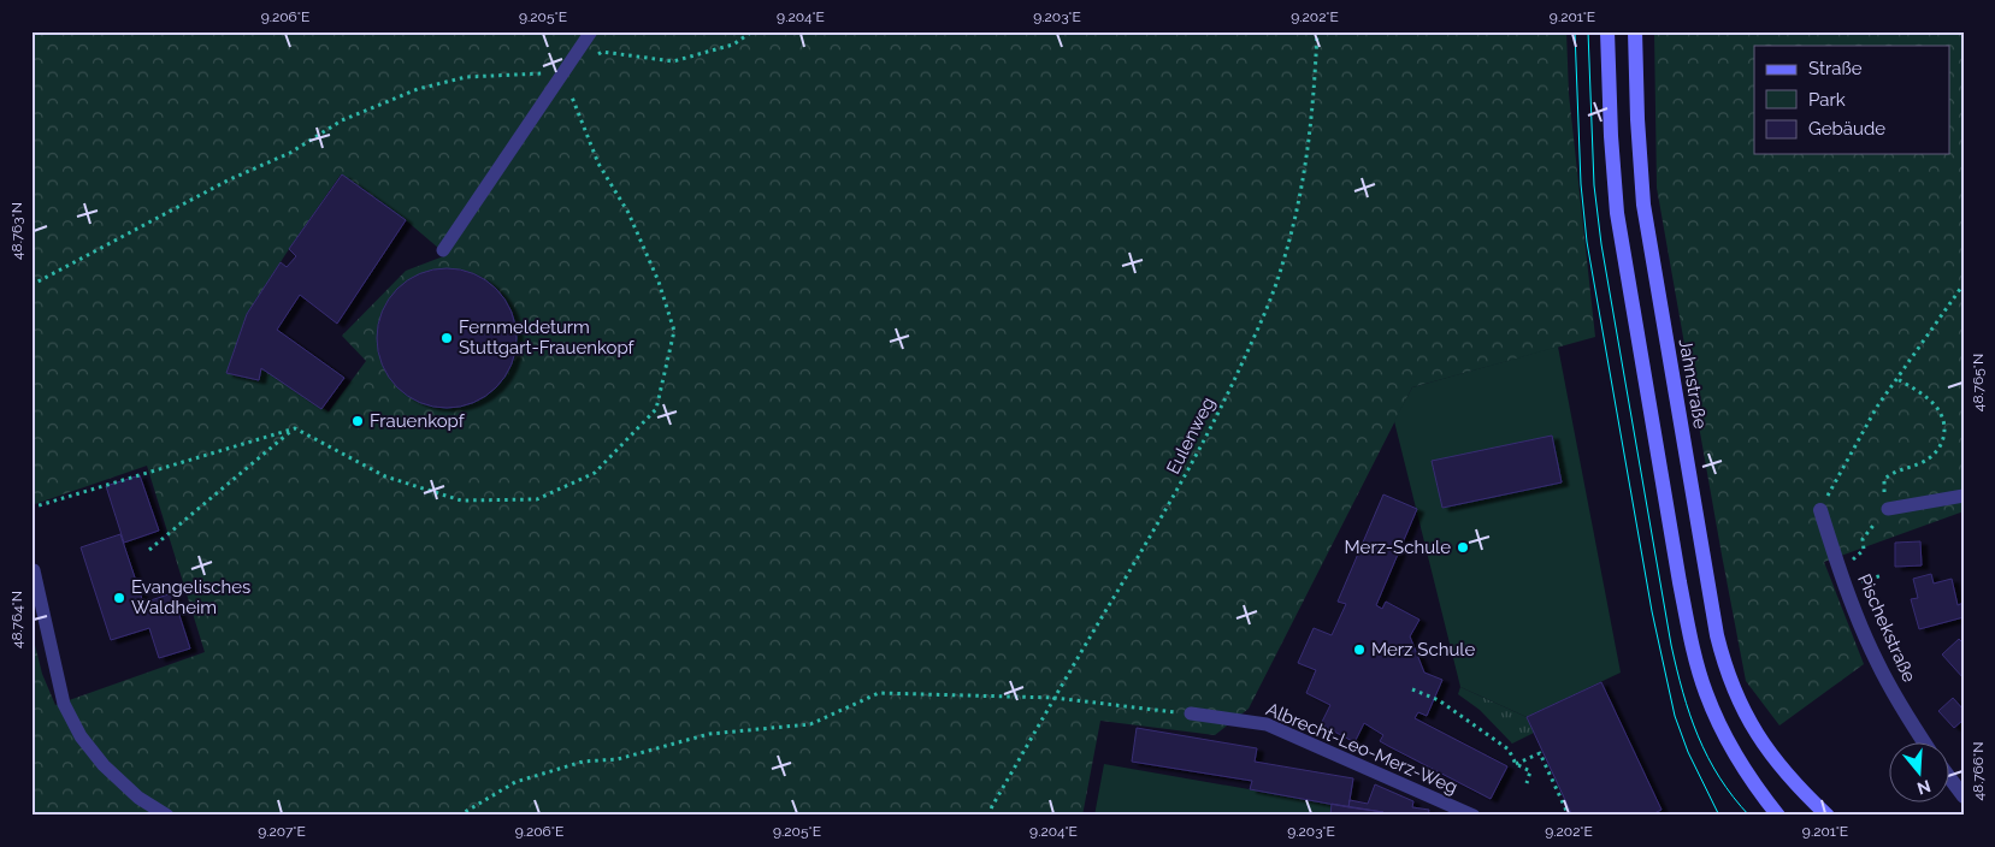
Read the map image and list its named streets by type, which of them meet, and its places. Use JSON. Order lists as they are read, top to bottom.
{
  "streets": {
    "main road": ["Jahnstraße"],
    "street": ["Pischekstraße"],
    "lane": ["Albrecht-Leo-Merz-Weg"],
    "path": ["Eulenweg"]
  },
  "places": [
    "Fernmeldeturm Stuttgart-Frauenkopf",
    "Frauenkopf",
    "Merz-Schule",
    "Evangelisches Waldheim",
    "Merz Schule"
  ],
  "legend": ["Straße", "Park", "Gebäude"],
  "north": "bottom",
  "coordinates": [
    "9.206°E",
    "9.205°E",
    "9.204°E",
    "9.203°E",
    "9.202°E",
    "9.201°E",
    "48.763°N",
    "48.765°N",
    "48.764°N",
    "48.766°N",
    "9.207°E"
  ]
}
